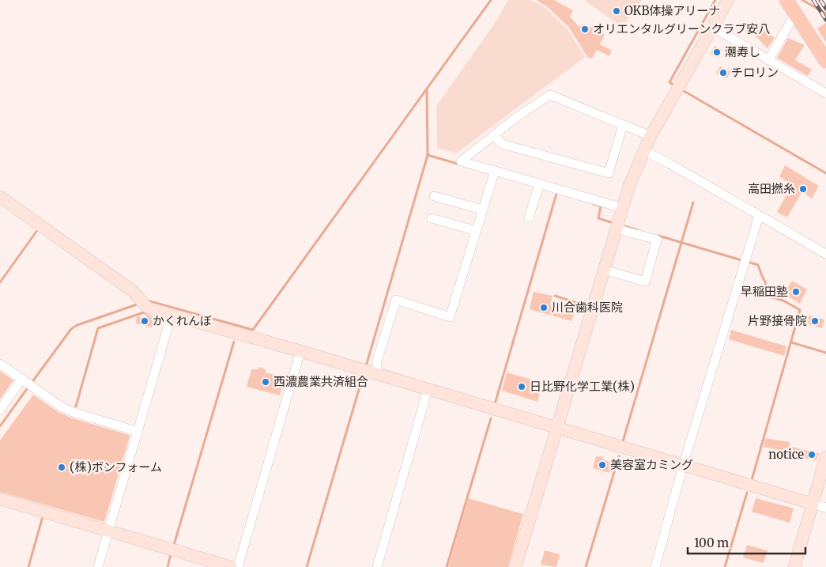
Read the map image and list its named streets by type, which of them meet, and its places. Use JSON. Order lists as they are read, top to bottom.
{
  "places": [
    "OKB体操アリーナ",
    "オリエンタルグリーンクラブ安八",
    "潮寿し",
    "チロリン",
    "高田撚糸",
    "早稲田塾",
    "川合歯科医院",
    "かくれんぼ",
    "片野接骨院",
    "西濃農業共済組合",
    "日比野化学工業(株)",
    "notice",
    "美容室カミング",
    "(株)ボンフォーム"
  ],
  "scale_bar": "100 m"
}
